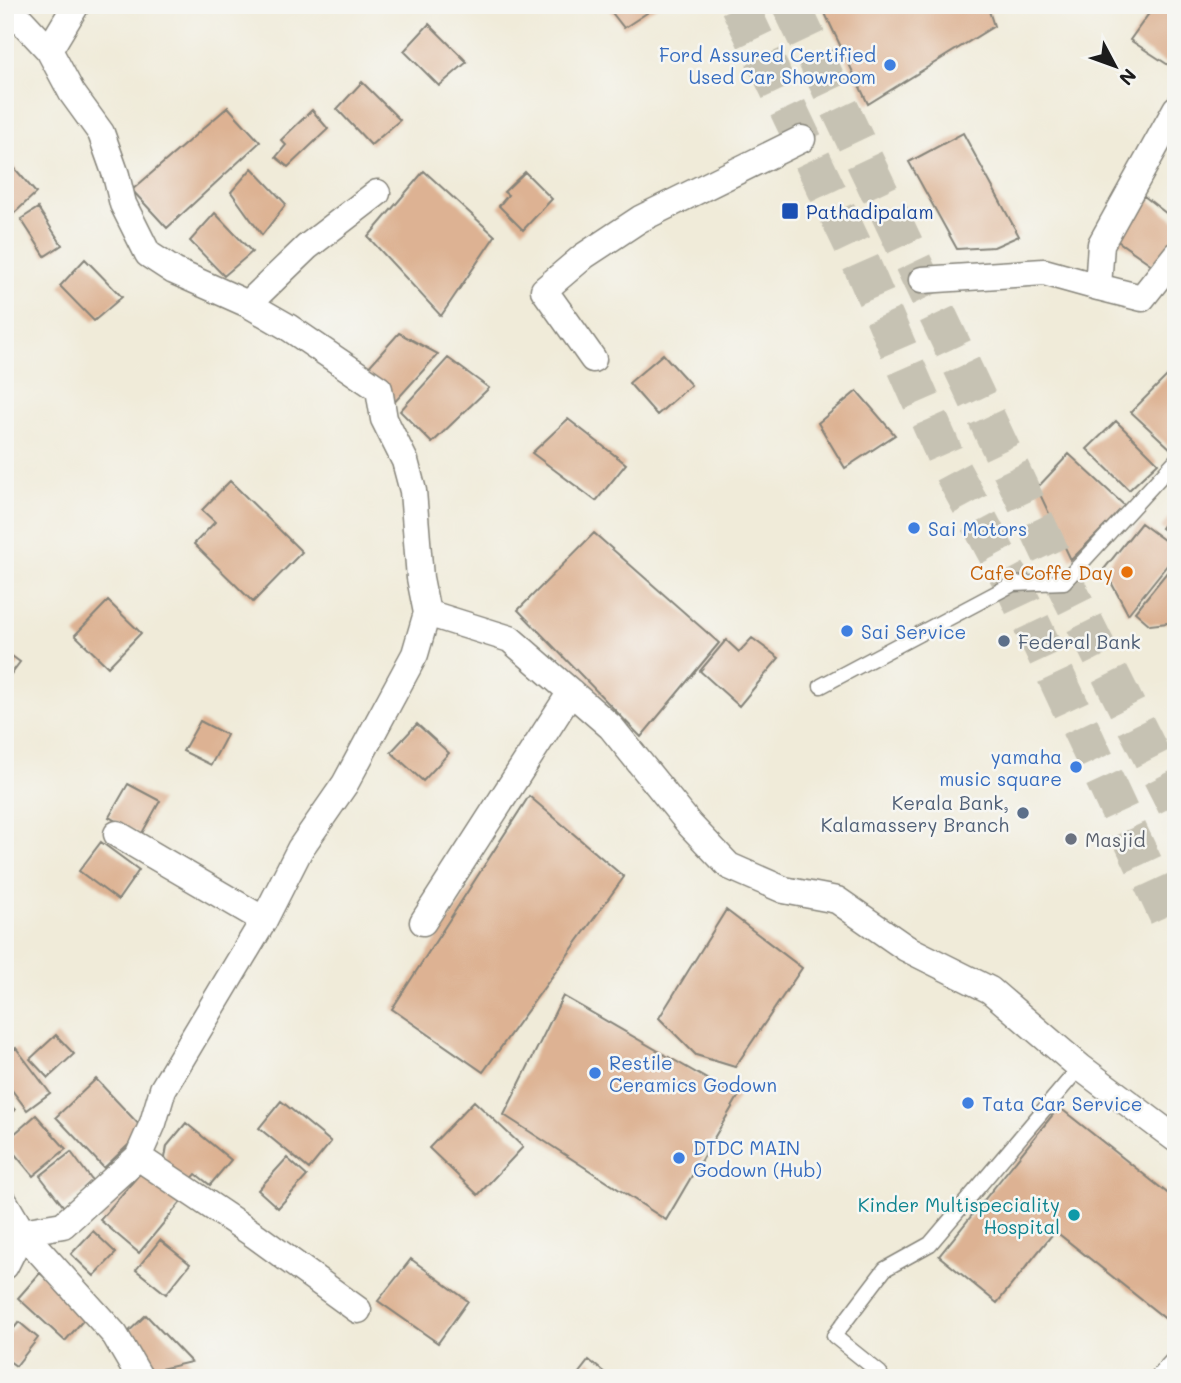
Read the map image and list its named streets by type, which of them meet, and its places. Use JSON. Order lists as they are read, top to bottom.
{
  "places": {
    "other": [
      "Ford Assured Certified Used Car Showroom",
      "Sai Motors",
      "Cafe Coffe Day",
      "Sai Service",
      "Federal Bank",
      "yamaha music square",
      "Kerala Bank, Kalamassery Branch",
      "Masjid",
      "Restile Ceramics Godown",
      "Tata Car Service",
      "DTDC MAIN Godown (Hub)",
      "Kinder Multispeciality Hospital"
    ],
    "transit": ["Pathadipalam"]
  },
  "north": "bottom right"
}
